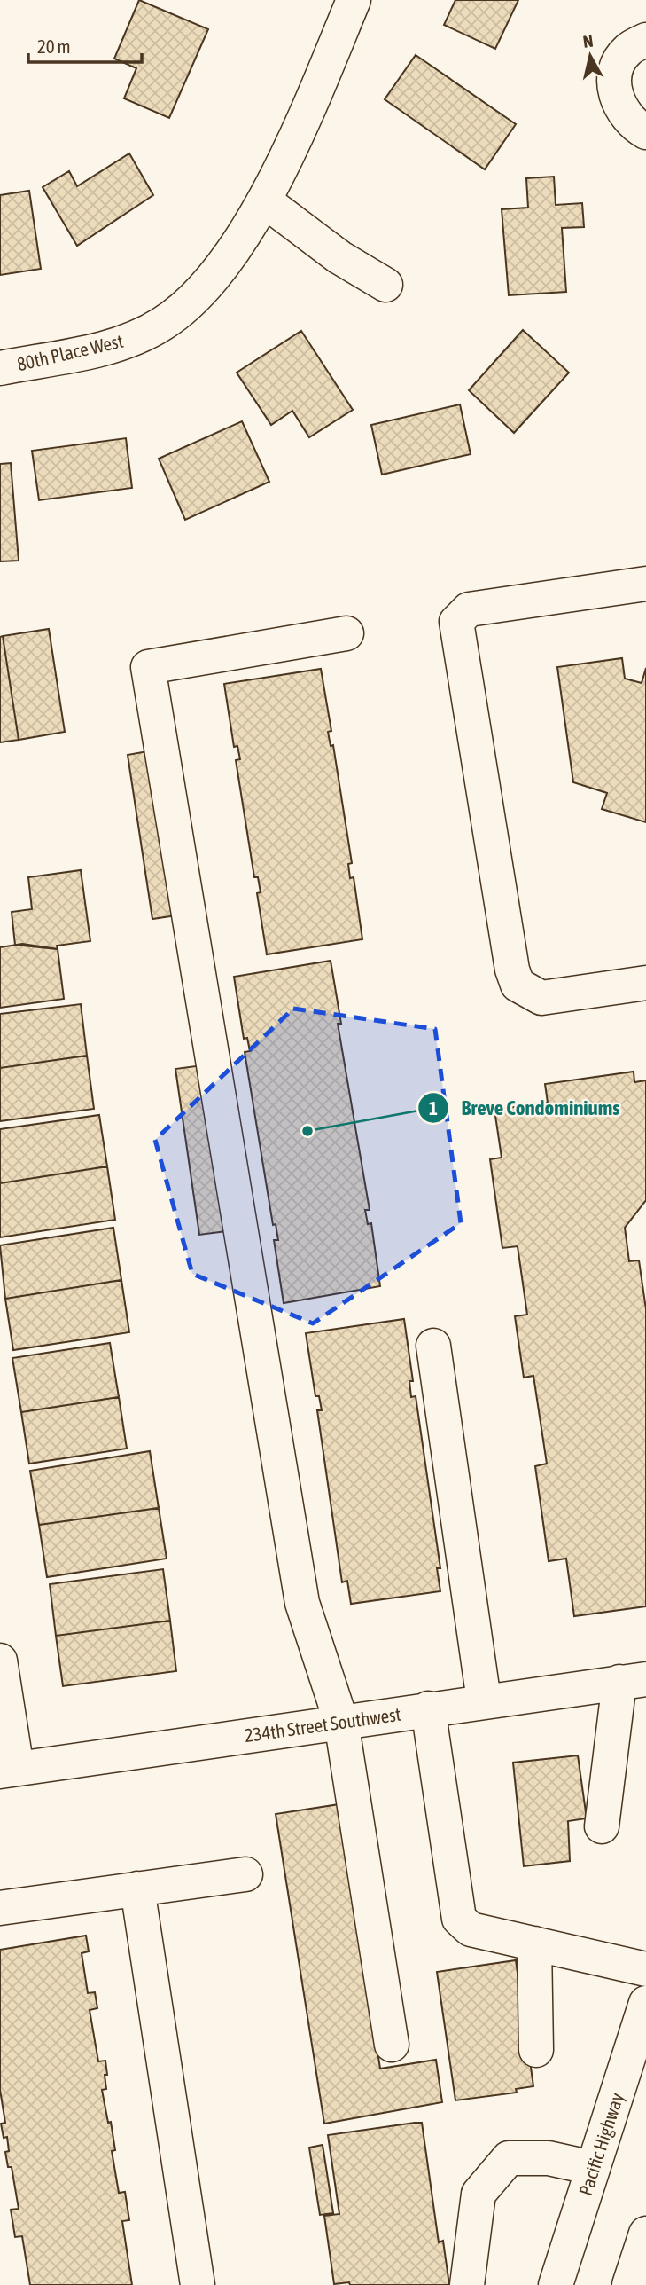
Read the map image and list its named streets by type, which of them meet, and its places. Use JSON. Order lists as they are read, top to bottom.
{
  "streets": {
    "main road": ["80th Place West", "234th Street Southwest", "Pacific Highway"]
  },
  "places": ["Breve Condominiums"],
  "scale_bar": "20 m",
  "north": "top"
}
